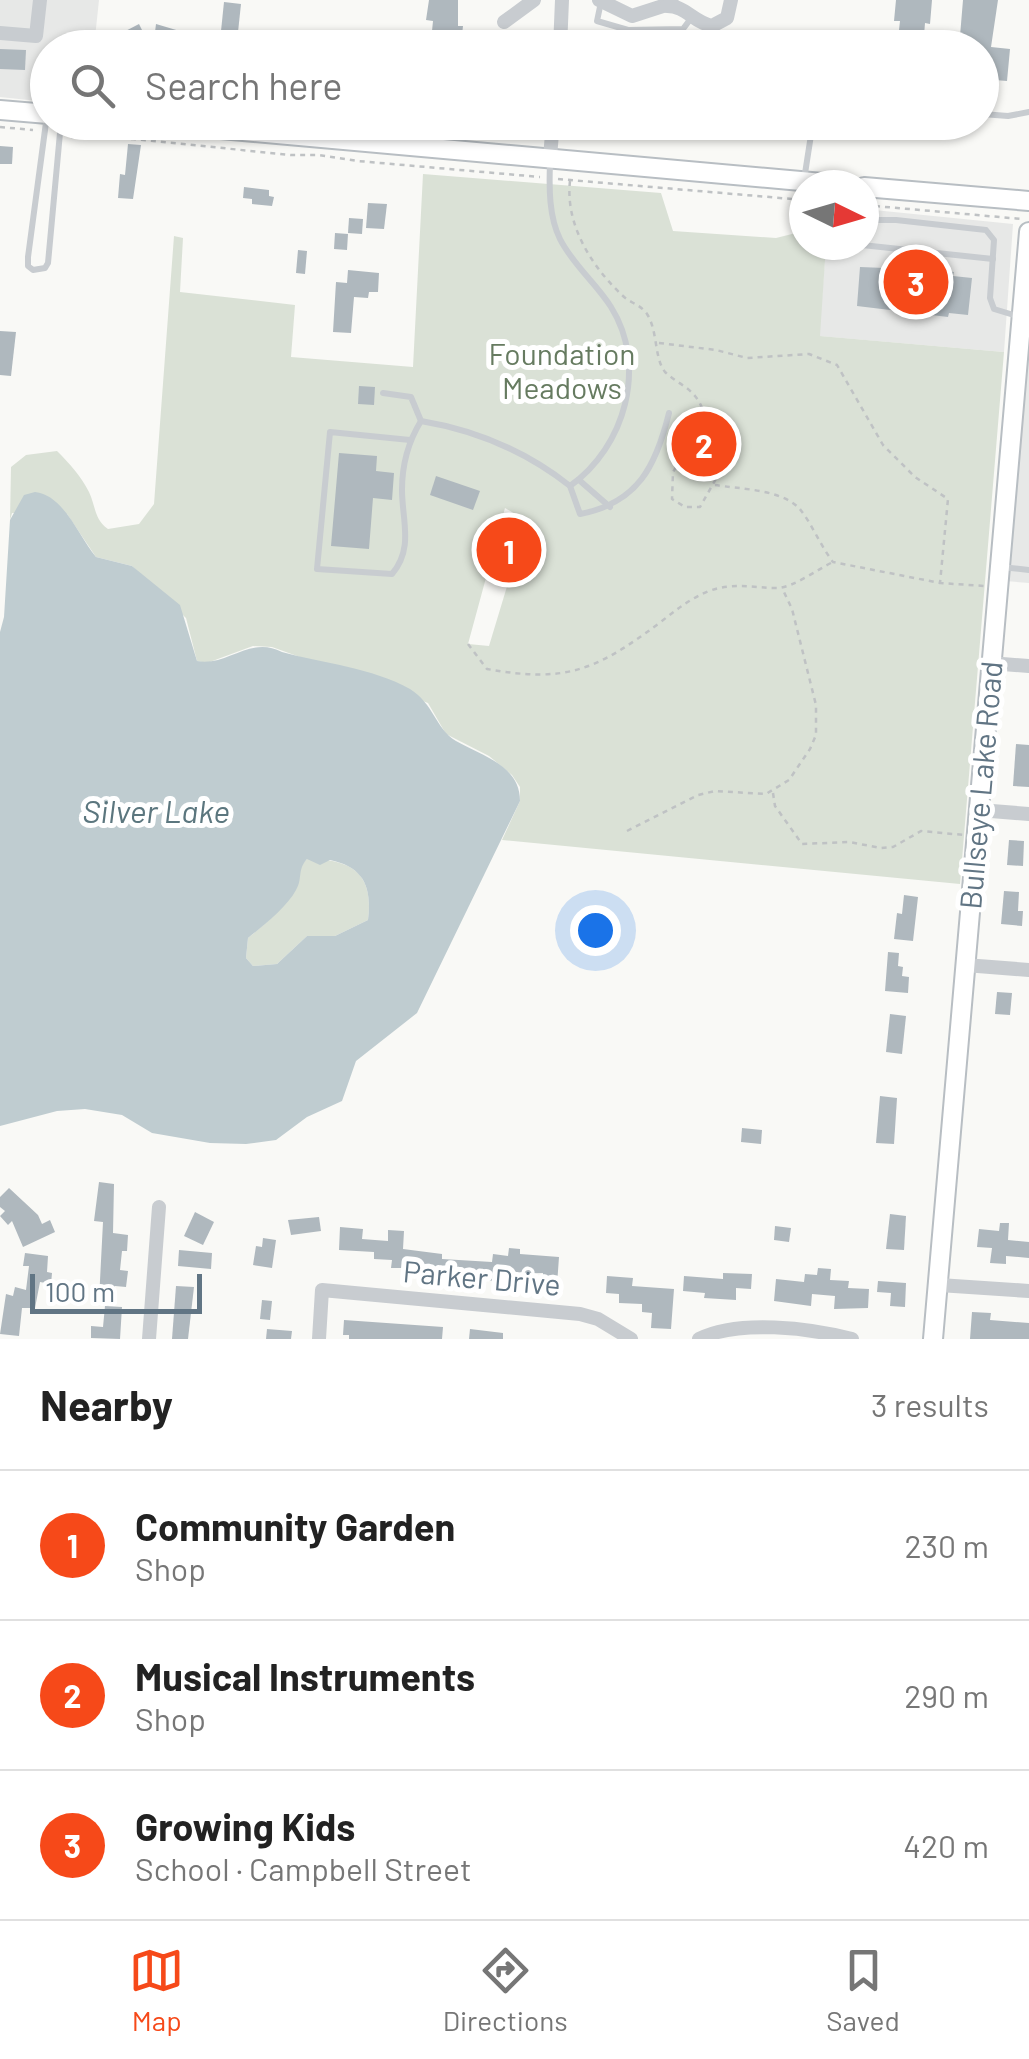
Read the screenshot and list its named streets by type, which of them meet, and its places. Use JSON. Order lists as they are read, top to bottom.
{
  "streets": {
    "street": ["Bullseye Lake Road", "Parker Drive"]
  },
  "water": ["Silver Lake"],
  "parks": ["Foundation Meadows"],
  "scale_bar": "100 m",
  "north": "right",
  "page": {
    "search": "Search here",
    "pins": ["3", "2", "1"],
    "scale": "100 m",
    "heading": ["Nearby", "3 results"],
    "list": [
      {
        "mark": "1",
        "name": "Community Garden",
        "note": "Shop",
        "value": "230 m"
      },
      {
        "mark": "2",
        "name": "Musical Instruments",
        "note": "Shop",
        "value": "290 m"
      },
      {
        "mark": "3",
        "name": "Growing Kids",
        "note": "School · Campbell Street",
        "value": "420 m"
      }
    ],
    "nav": ["Map", "Directions", "Saved"]
  }
}
